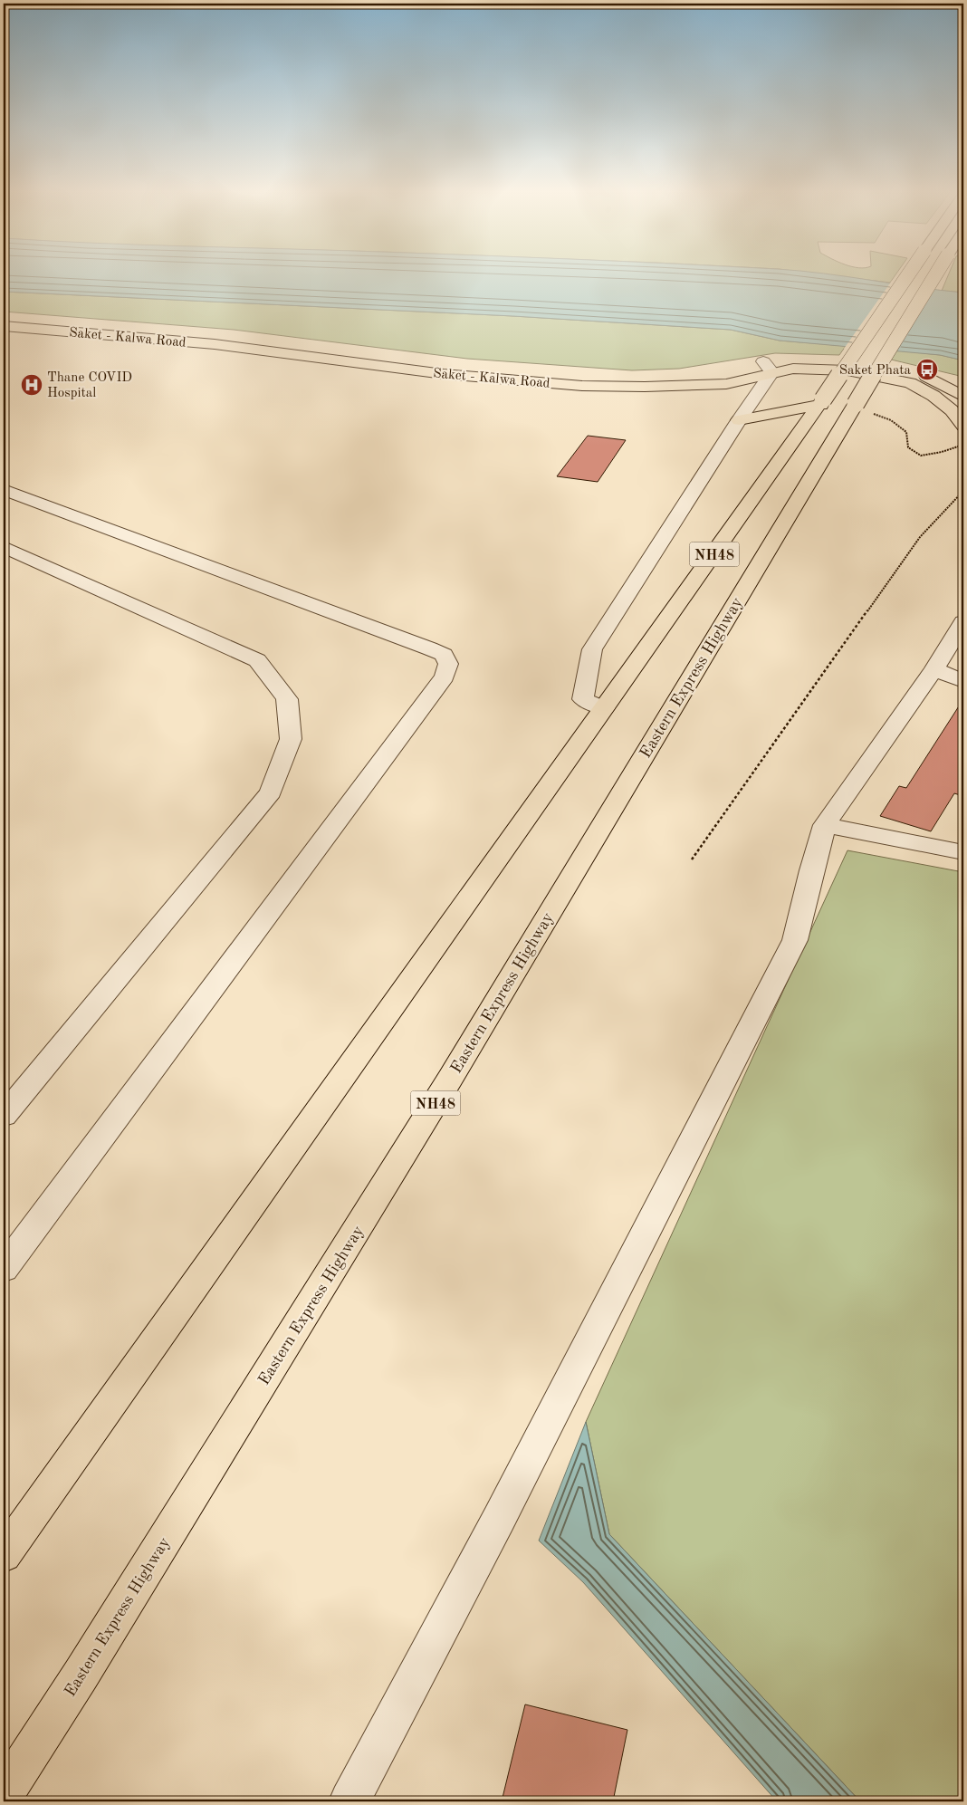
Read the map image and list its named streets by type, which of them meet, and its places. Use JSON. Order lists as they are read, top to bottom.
{
  "streets": {
    "main road": ["Saket - Kalwa Road", "NH48", "Eastern Express Highway"]
  },
  "places": {
    "bus stop": ["Saket Phata"],
    "hospital": ["Thane COVID Hospital"]
  }
}
